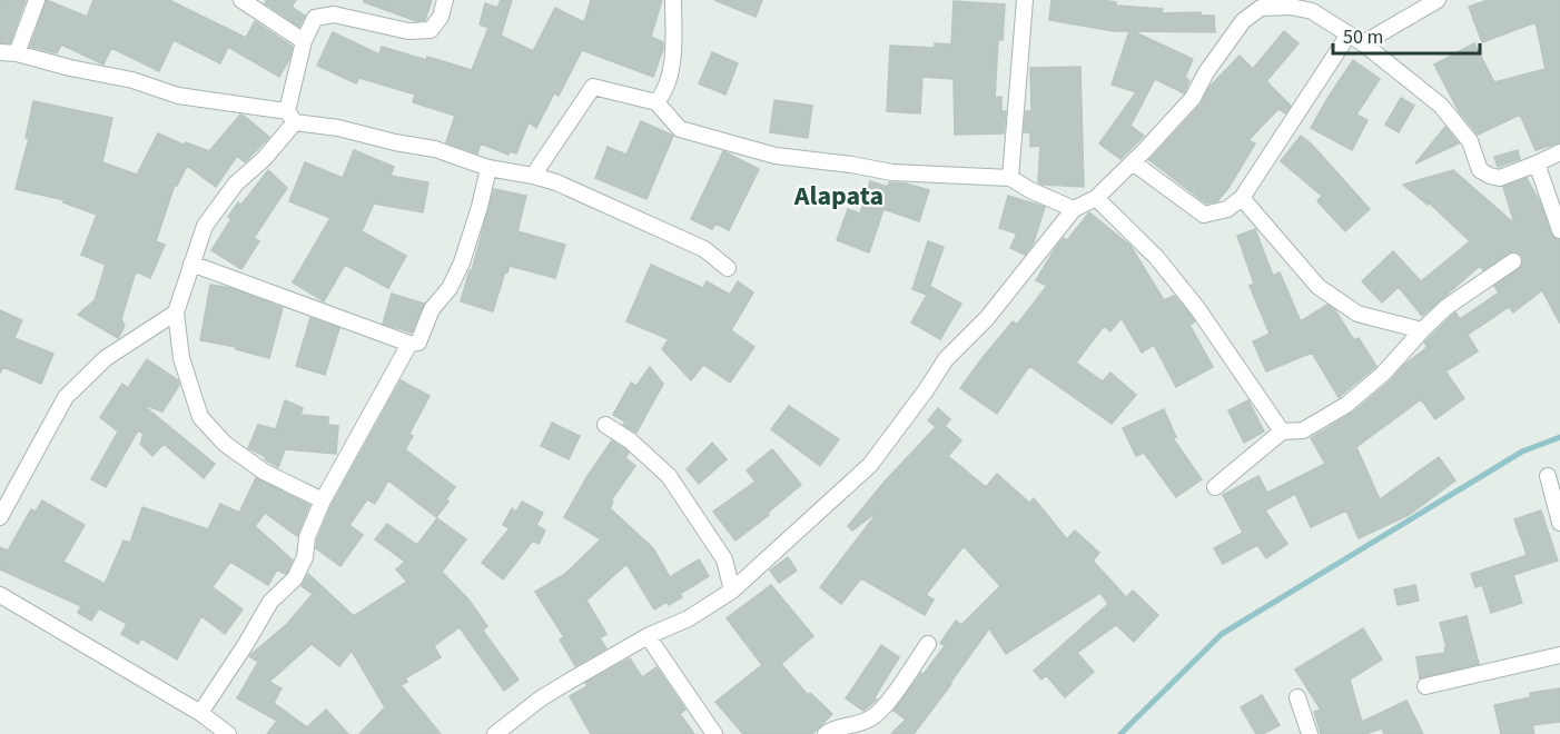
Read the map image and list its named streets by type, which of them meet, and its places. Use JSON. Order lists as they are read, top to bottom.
{
  "districts": ["Alapata"],
  "scale_bar": "50 m"
}
